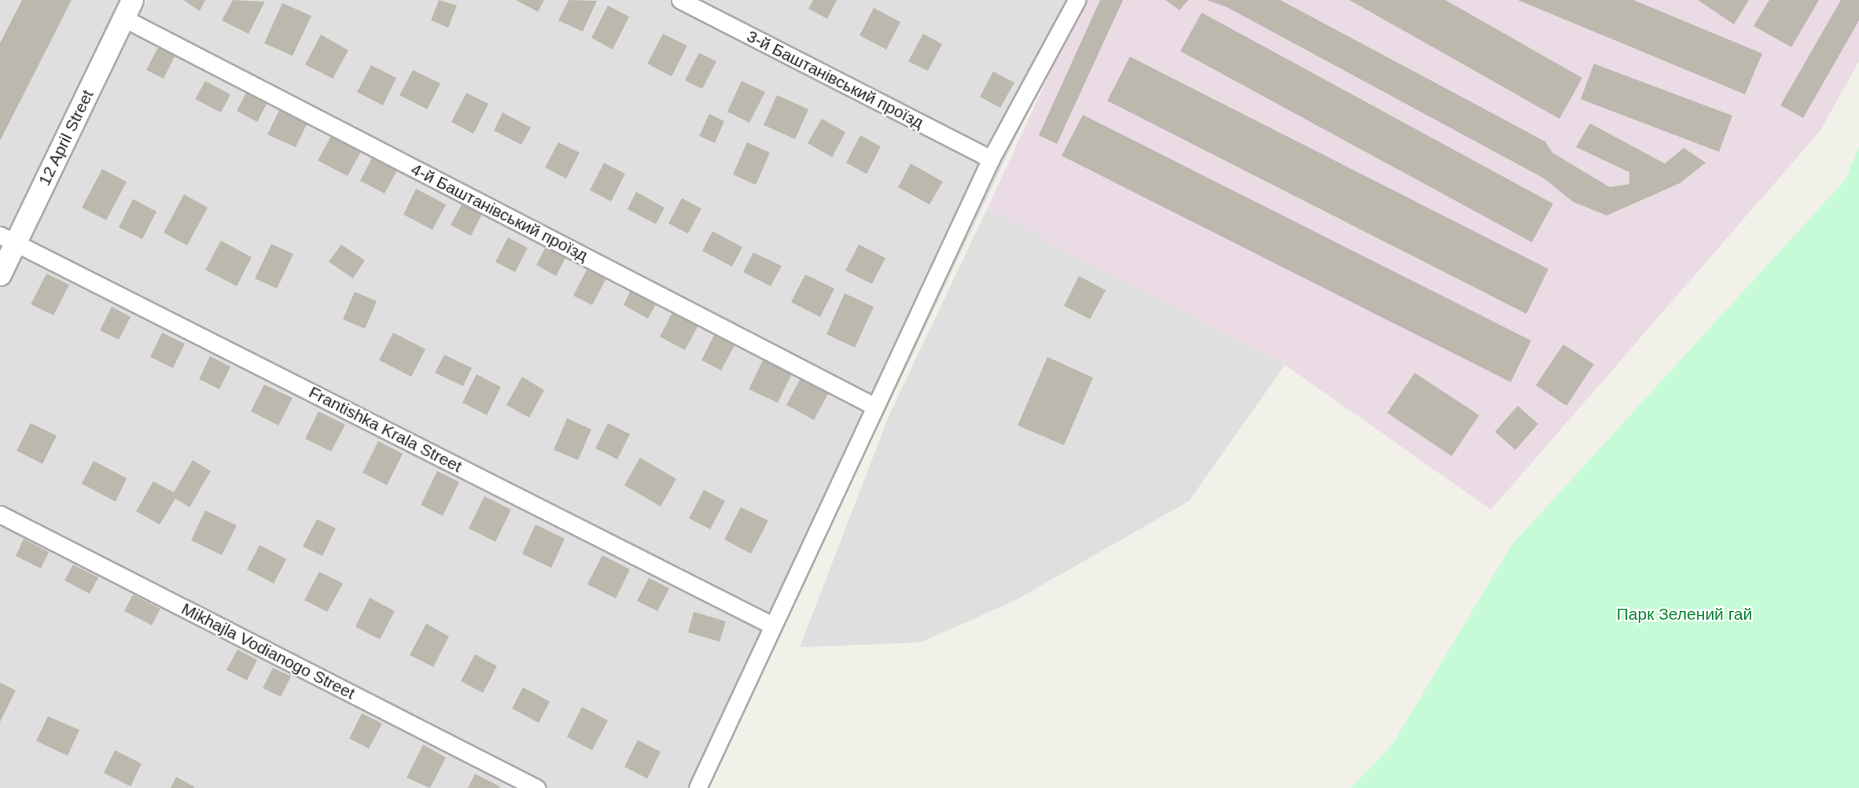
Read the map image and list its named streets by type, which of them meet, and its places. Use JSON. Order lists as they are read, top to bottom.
{
  "streets": {
    "street": [
      "3-й Баштанівський проїзд",
      "12 April Street",
      "4-й Баштанівський проїзд",
      "Frantishka Krala Street",
      "Mikhajla Vodianogo Street"
    ]
  },
  "crossings": [
    ["12 April Street", "4-й Баштанівський проїзд"],
    ["12 April Street", "Frantishka Krala Street"]
  ],
  "parks": ["Парк Зелений гай"]
}
